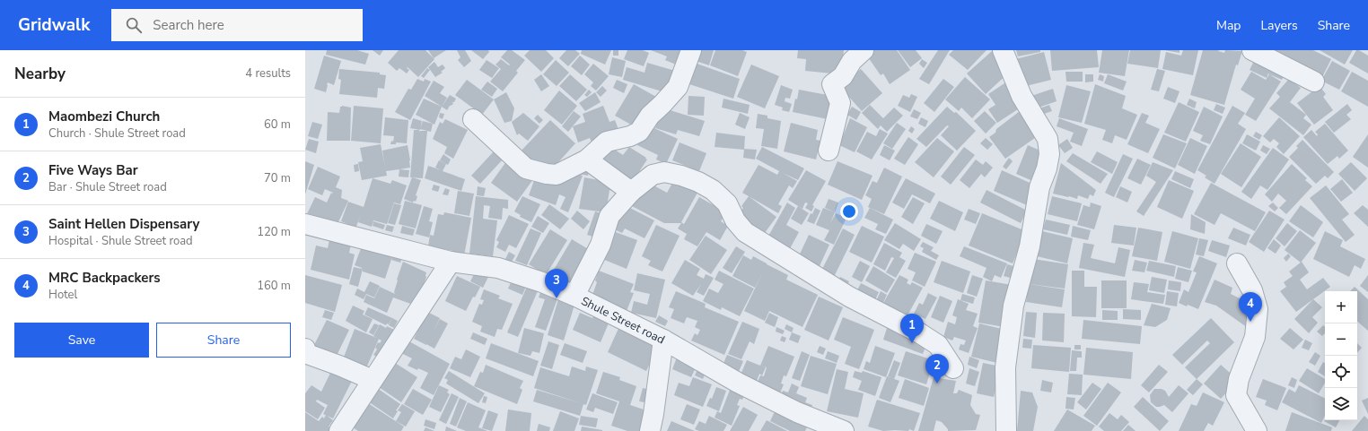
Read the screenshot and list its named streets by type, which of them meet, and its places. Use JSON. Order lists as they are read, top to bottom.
{
  "streets": {
    "street": ["Shule Street road"]
  },
  "page": {
    "header": "Gridwalk",
    "search": "Search here",
    "nav": ["Map", "Layers", "Share"],
    "heading": ["Nearby", "4 results"],
    "list": [
      {
        "mark": "1",
        "name": "Maombezi Church",
        "note": "Church · Shule Street road",
        "value": "60 m"
      },
      {
        "mark": "2",
        "name": "Five Ways Bar",
        "note": "Bar · Shule Street road",
        "value": "70 m"
      },
      {
        "mark": "3",
        "name": "Saint Hellen Dispensary",
        "note": "Hospital · Shule Street road",
        "value": "120 m"
      },
      {
        "mark": "4",
        "name": "MRC Backpackers",
        "note": "Hotel",
        "value": "160 m"
      }
    ],
    "pins": [
      "3",
      "4",
      "1",
      "2"
    ],
    "map_buttons": ["+", "−"],
    "buttons": ["Save", "Share"]
  }
}
